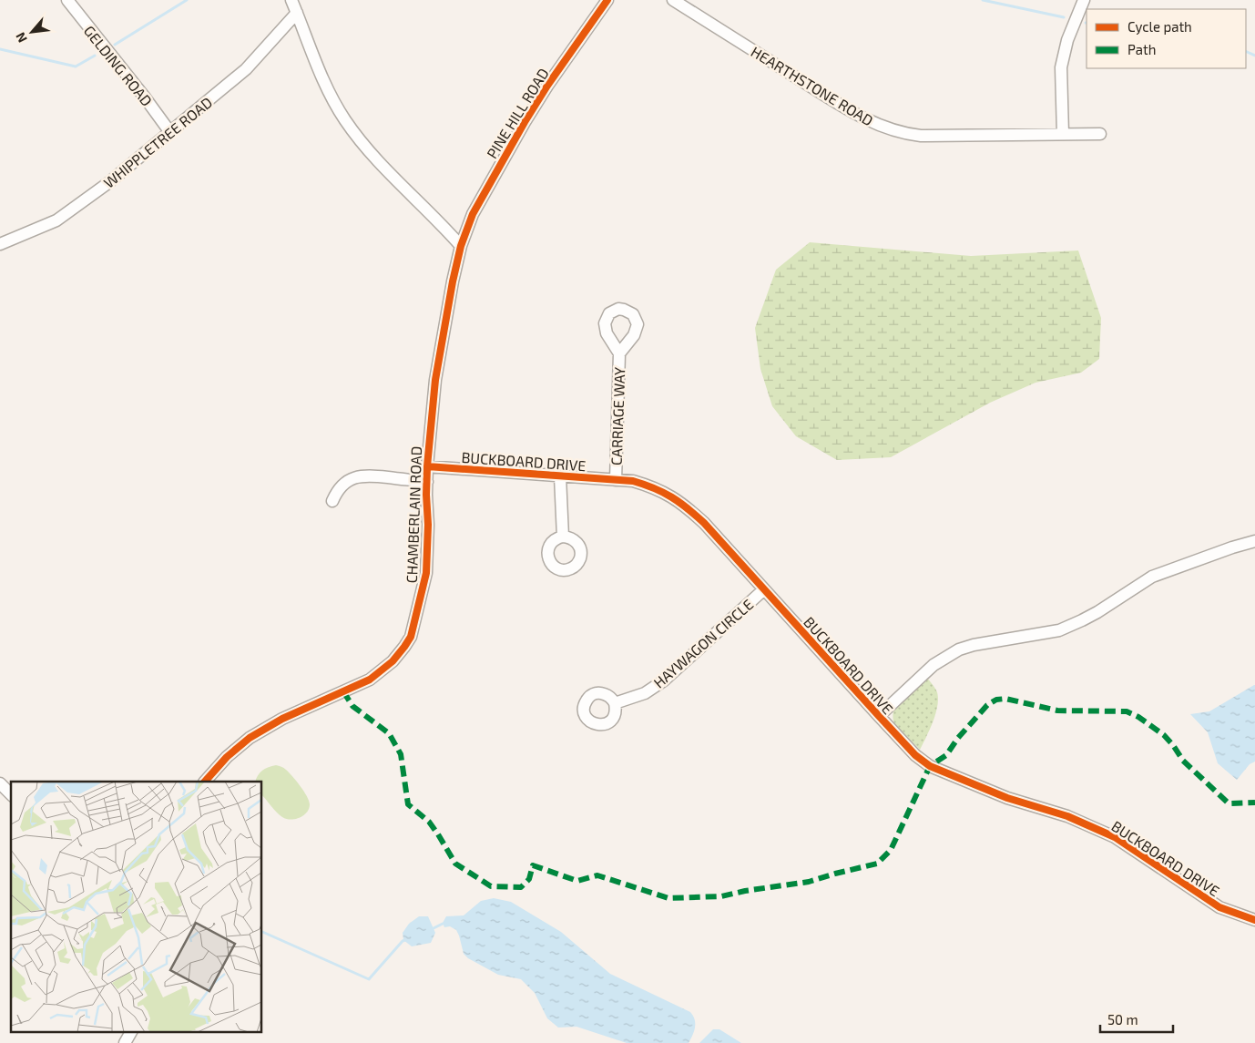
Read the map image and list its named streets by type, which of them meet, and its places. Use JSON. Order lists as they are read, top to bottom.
{
  "streets": {
    "street": [
      "GELDING ROAD",
      "HEARTHSTONE ROAD",
      "PINE HILL ROAD",
      "WHIPPLETREE ROAD",
      "CARRIAGE WAY",
      "BUCKBOARD DRIVE",
      "CHAMBERLAIN ROAD",
      "HAYWAGON CIRCLE"
    ]
  },
  "crossings": [
    ["GELDING ROAD", "WHIPPLETREE ROAD"],
    ["PINE HILL ROAD", "CHAMBERLAIN ROAD"],
    ["CARRIAGE WAY", "BUCKBOARD DRIVE"],
    ["BUCKBOARD DRIVE", "CHAMBERLAIN ROAD"],
    ["BUCKBOARD DRIVE", "HAYWAGON CIRCLE"]
  ],
  "legend": ["Cycle path", "Path"],
  "scale_bar": "50 m",
  "north": "bottom left"
}
